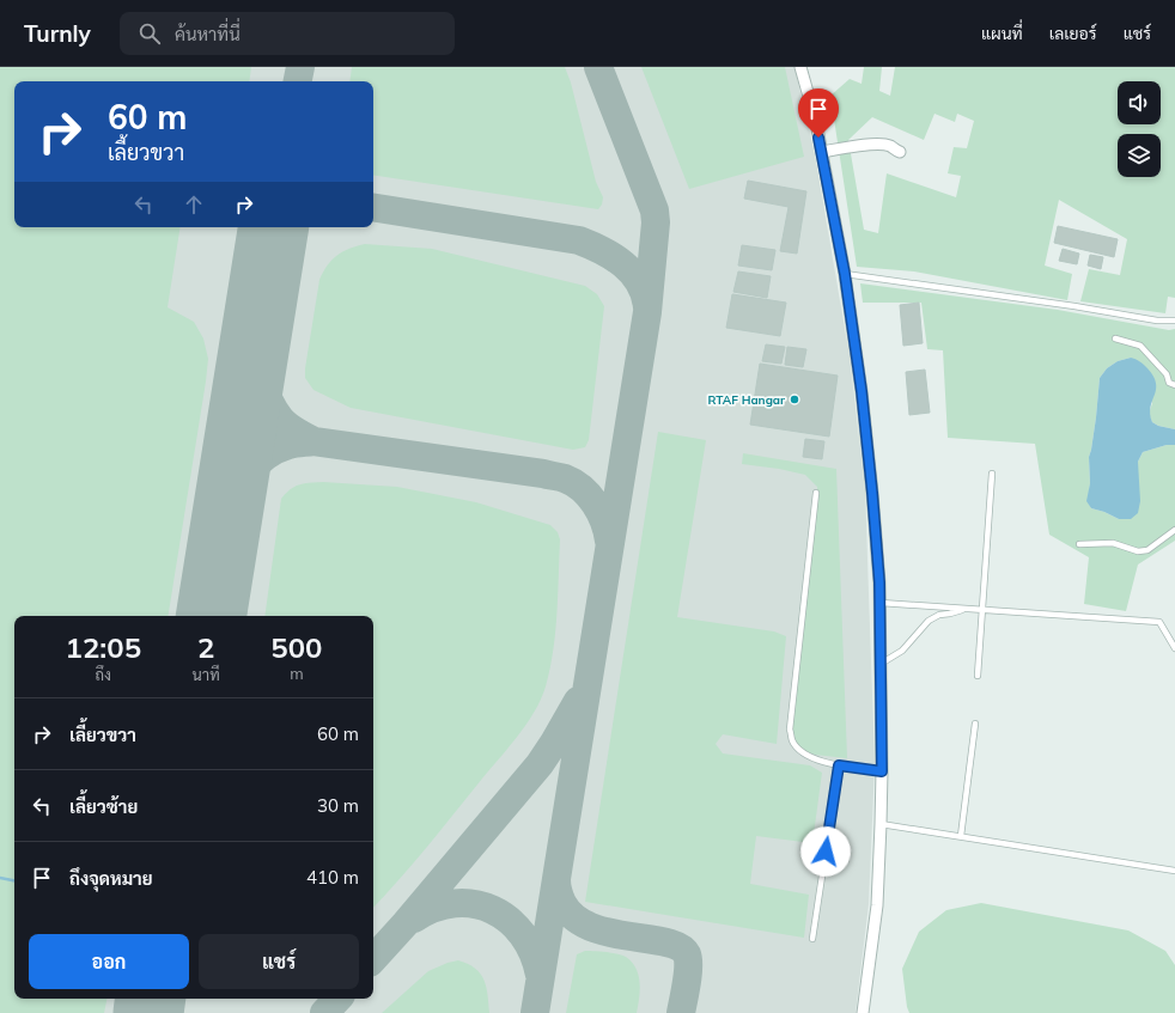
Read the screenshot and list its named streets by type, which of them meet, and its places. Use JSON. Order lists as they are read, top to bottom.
{
  "places": ["RTAF Hangar"],
  "page": {
    "header": "Turnly",
    "search": "ค้นหาที่นี่",
    "nav": ["แผนที่", "เลเยอร์", "แชร์"],
    "turn": ["60 m", "เลี้ยวขวา"],
    "eta": [
      "12:05",
      "ถึง",
      "2",
      "นาที",
      "500",
      "m"
    ],
    "list": [
      {
        "name": "เลี้ยวขวา",
        "value": "60 m"
      },
      {
        "name": "เลี้ยวซ้าย",
        "value": "30 m"
      },
      {
        "name": "ถึงจุดหมาย",
        "value": "410 m"
      }
    ],
    "buttons": ["ออก", "แชร์"]
  }
}
